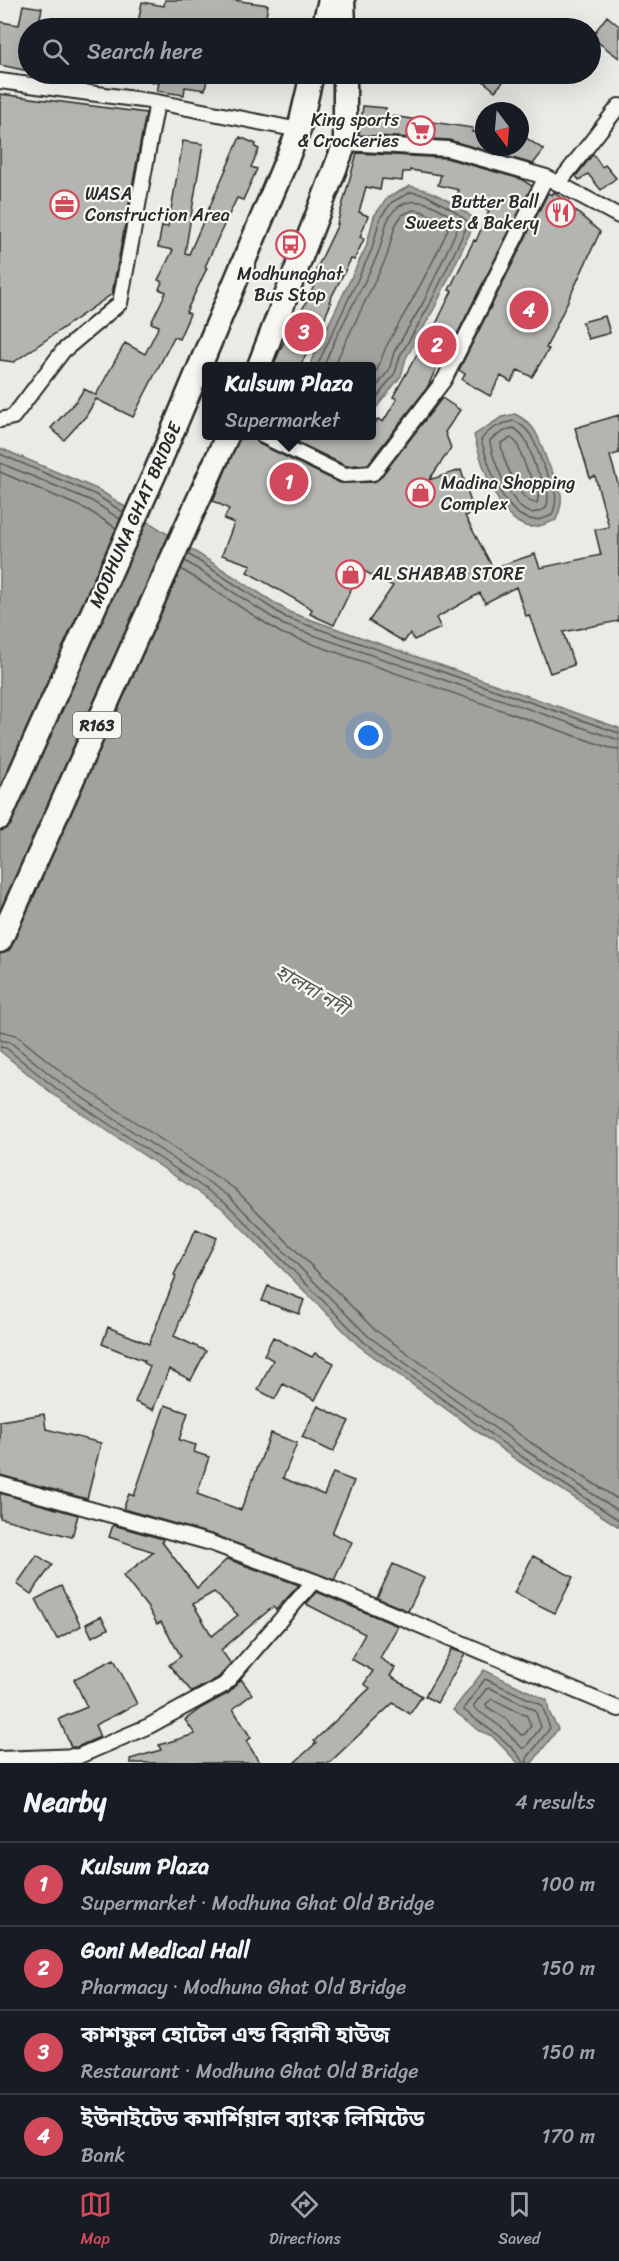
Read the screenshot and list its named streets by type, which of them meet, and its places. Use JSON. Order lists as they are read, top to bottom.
{
  "streets": {
    "main road": ["MODHUNA GHAT BRIDGE", "R163"]
  },
  "water": ["হালদা নদী"],
  "places": {
    "supermarket": ["King sports & Crockeries"],
    "office": ["WASA Construction Area"],
    "restaurant": ["Butter Ball Sweets & Bakery"],
    "bus stop": ["Modhunaghat Bus Stop"],
    "shop": ["Madina Shopping Complex", "AL SHABAB STORE"]
  },
  "north": "bottom",
  "page": {
    "search": "Search here",
    "pins": [
      "4",
      "3",
      "2",
      "1"
    ],
    "popup": ["Kulsum Plaza", "Supermarket"],
    "heading": ["Nearby", "4 results"],
    "list": [
      {
        "mark": "1",
        "name": "Kulsum Plaza",
        "note": "Supermarket · Modhuna Ghat Old Bridge",
        "value": "100 m"
      },
      {
        "mark": "2",
        "name": "Goni Medical Hall",
        "note": "Pharmacy · Modhuna Ghat Old Bridge",
        "value": "150 m"
      },
      {
        "mark": "3",
        "name": "কাশফুল হোটেল এন্ড বিরানী হাউজ",
        "note": "Restaurant · Modhuna Ghat Old Bridge",
        "value": "150 m"
      },
      {
        "mark": "4",
        "name": "ইউনাইটেড কমার্শিয়াল ব্যাংক লিমিটেড",
        "note": "Bank",
        "value": "170 m"
      }
    ],
    "nav": ["Map", "Directions", "Saved"]
  }
}
